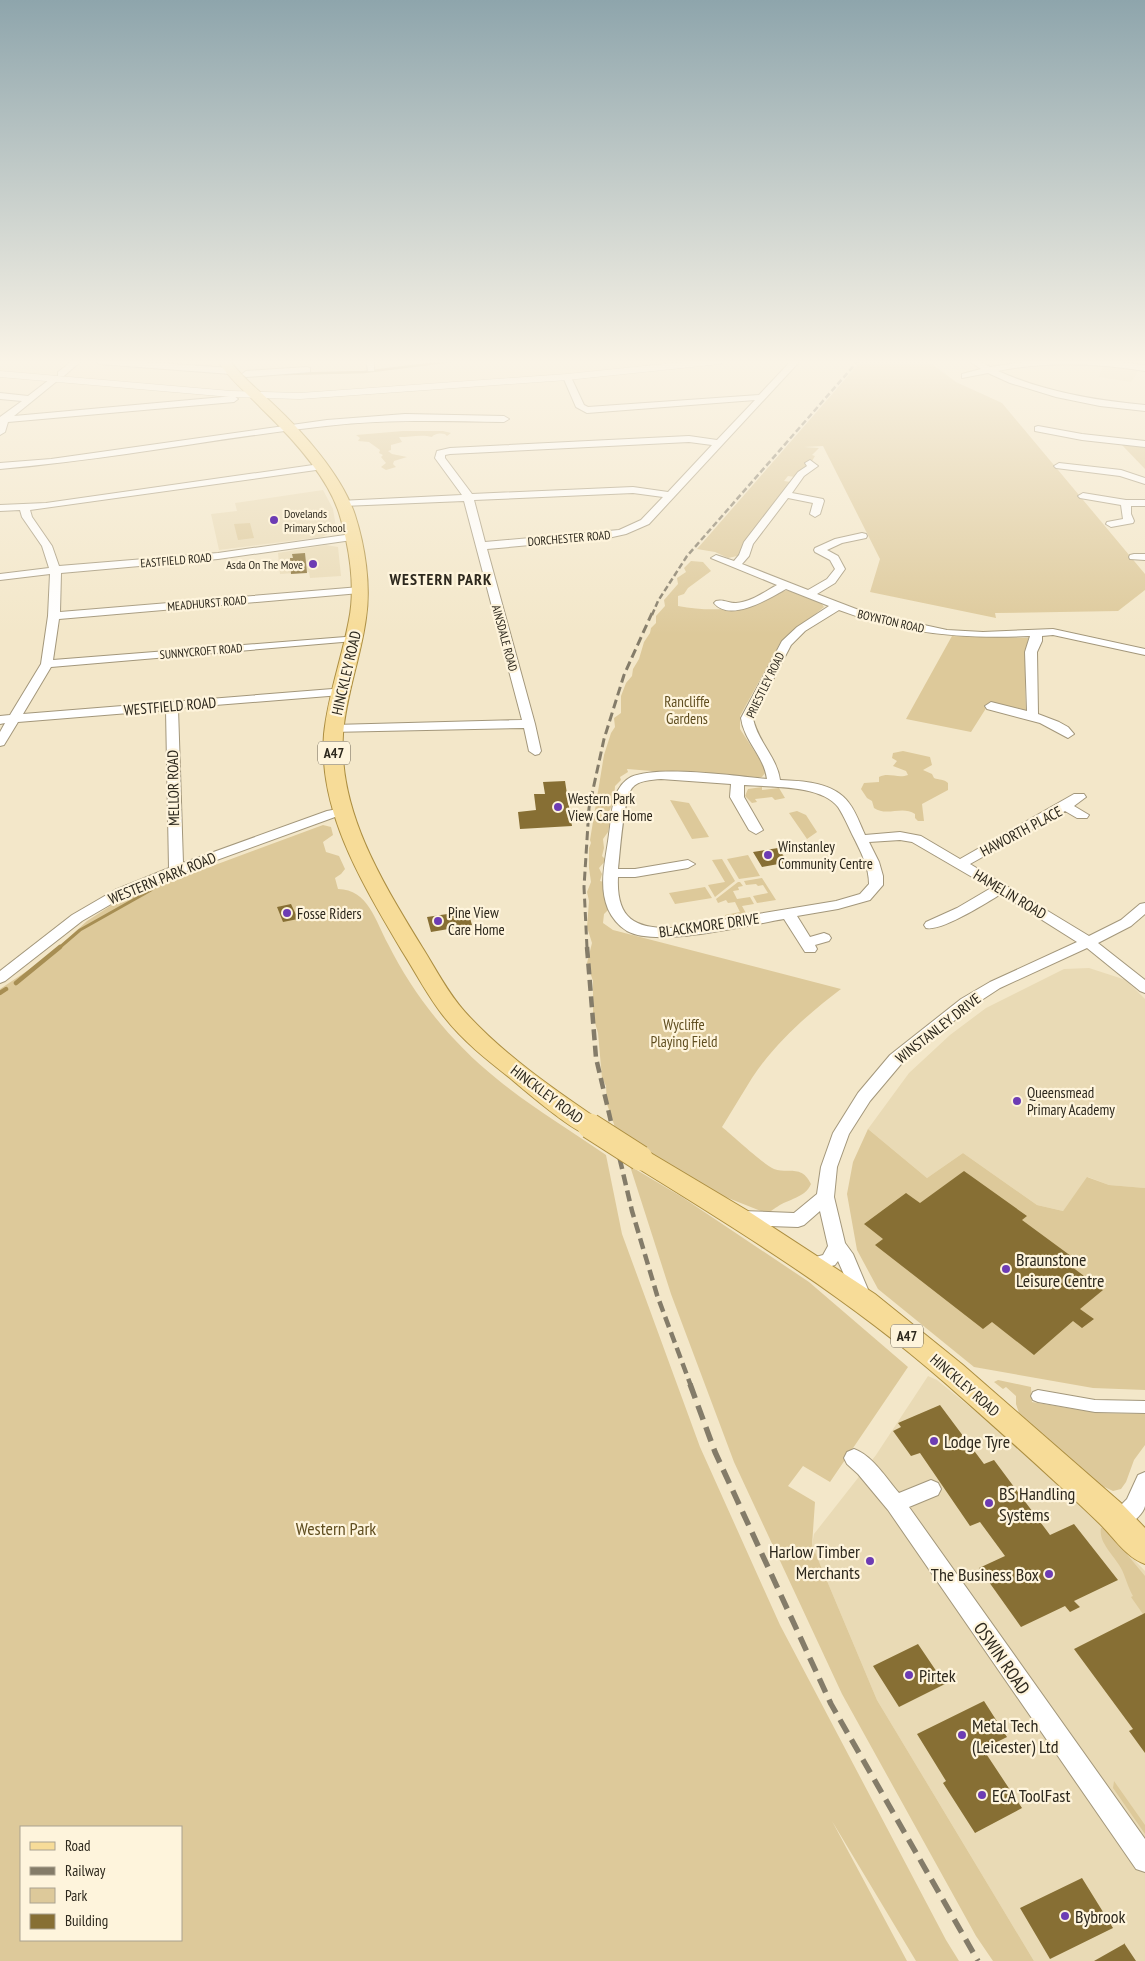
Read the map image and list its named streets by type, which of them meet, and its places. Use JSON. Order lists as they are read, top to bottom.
{
  "streets": {
    "main road": ["HINCKLEY ROAD", "A47"],
    "street": [
      "DORCHESTER ROAD",
      "EASTFIELD ROAD",
      "MEADHURST ROAD",
      "BOYNTON ROAD",
      "AINSDALE ROAD",
      "SUNNYCROFT ROAD",
      "PRIESTLEY ROAD",
      "WESTFIELD ROAD",
      "MELLOR ROAD",
      "HAWORTH PLACE",
      "WESTERN PARK ROAD",
      "HAMELIN ROAD",
      "BLACKMORE DRIVE",
      "WINSTANLEY DRIVE",
      "OSWIN ROAD"
    ]
  },
  "crossings": [
    ["DORCHESTER ROAD", "AINSDALE ROAD"],
    ["EASTFIELD ROAD", "HINCKLEY ROAD"],
    ["MEADHURST ROAD", "HINCKLEY ROAD"],
    ["BOYNTON ROAD", "PRIESTLEY ROAD"],
    ["SUNNYCROFT ROAD", "HINCKLEY ROAD"],
    ["HINCKLEY ROAD", "WESTFIELD ROAD"],
    ["HINCKLEY ROAD", "WESTERN PARK ROAD"],
    ["HINCKLEY ROAD", "WINSTANLEY DRIVE"],
    ["PRIESTLEY ROAD", "BLACKMORE DRIVE"],
    ["WESTFIELD ROAD", "MELLOR ROAD"],
    ["MELLOR ROAD", "WESTERN PARK ROAD"],
    ["HAWORTH PLACE", "HAMELIN ROAD"],
    ["HAMELIN ROAD", "BLACKMORE DRIVE"],
    ["HAMELIN ROAD", "WINSTANLEY DRIVE"]
  ],
  "districts": ["WESTERN PARK"],
  "parks": ["Rancliffe Gardens", "Wycliffe Playing Field", "Western Park"],
  "places": [
    "Dovelands Primary School",
    "Asda On The Move",
    "Western Park View Care Home",
    "Winstanley Community Centre",
    "Fosse Riders",
    "Pine View Care Home",
    "Queensmead Primary Academy",
    "Braunstone Leisure Centre",
    "Lodge Tyre",
    "BS Handling Systems",
    "Harlow Timber Merchants",
    "The Business Box",
    "Pirtek",
    "Metal Tech (Leicester) Ltd",
    "ECA ToolFast",
    "Bybrook"
  ],
  "legend": [
    "Road",
    "Railway",
    "Park",
    "Building"
  ]
}
